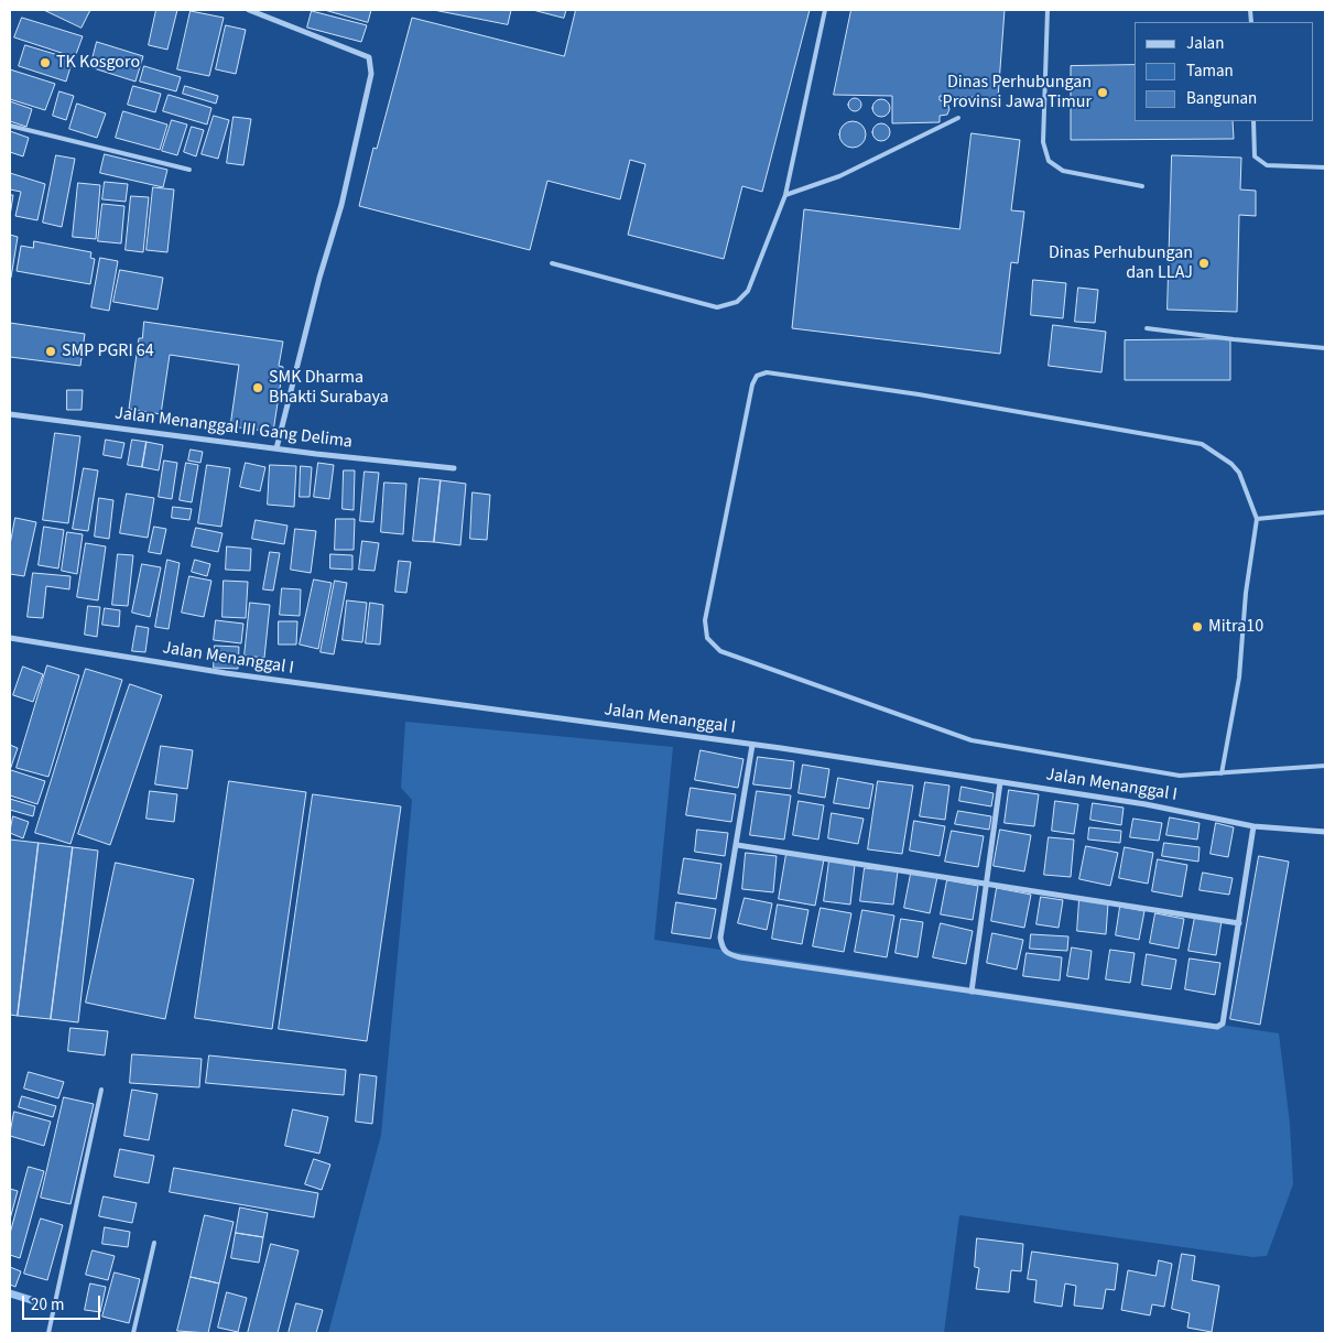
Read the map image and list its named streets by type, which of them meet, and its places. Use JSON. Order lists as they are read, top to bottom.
{
  "streets": {
    "street": ["Jalan Menanggal III Gang Delima", "Jalan Menanggal I"]
  },
  "places": [
    "TK Kosgoro",
    "Dinas Perhubungan Provinsi Jawa Timur",
    "Dinas Perhubungan dan LLAJ",
    "SMP PGRI 64",
    "SMK Dharma Bhakti Surabaya",
    "Mitra10"
  ],
  "legend": ["Jalan", "Taman", "Bangunan"],
  "scale_bar": "20 m"
}
